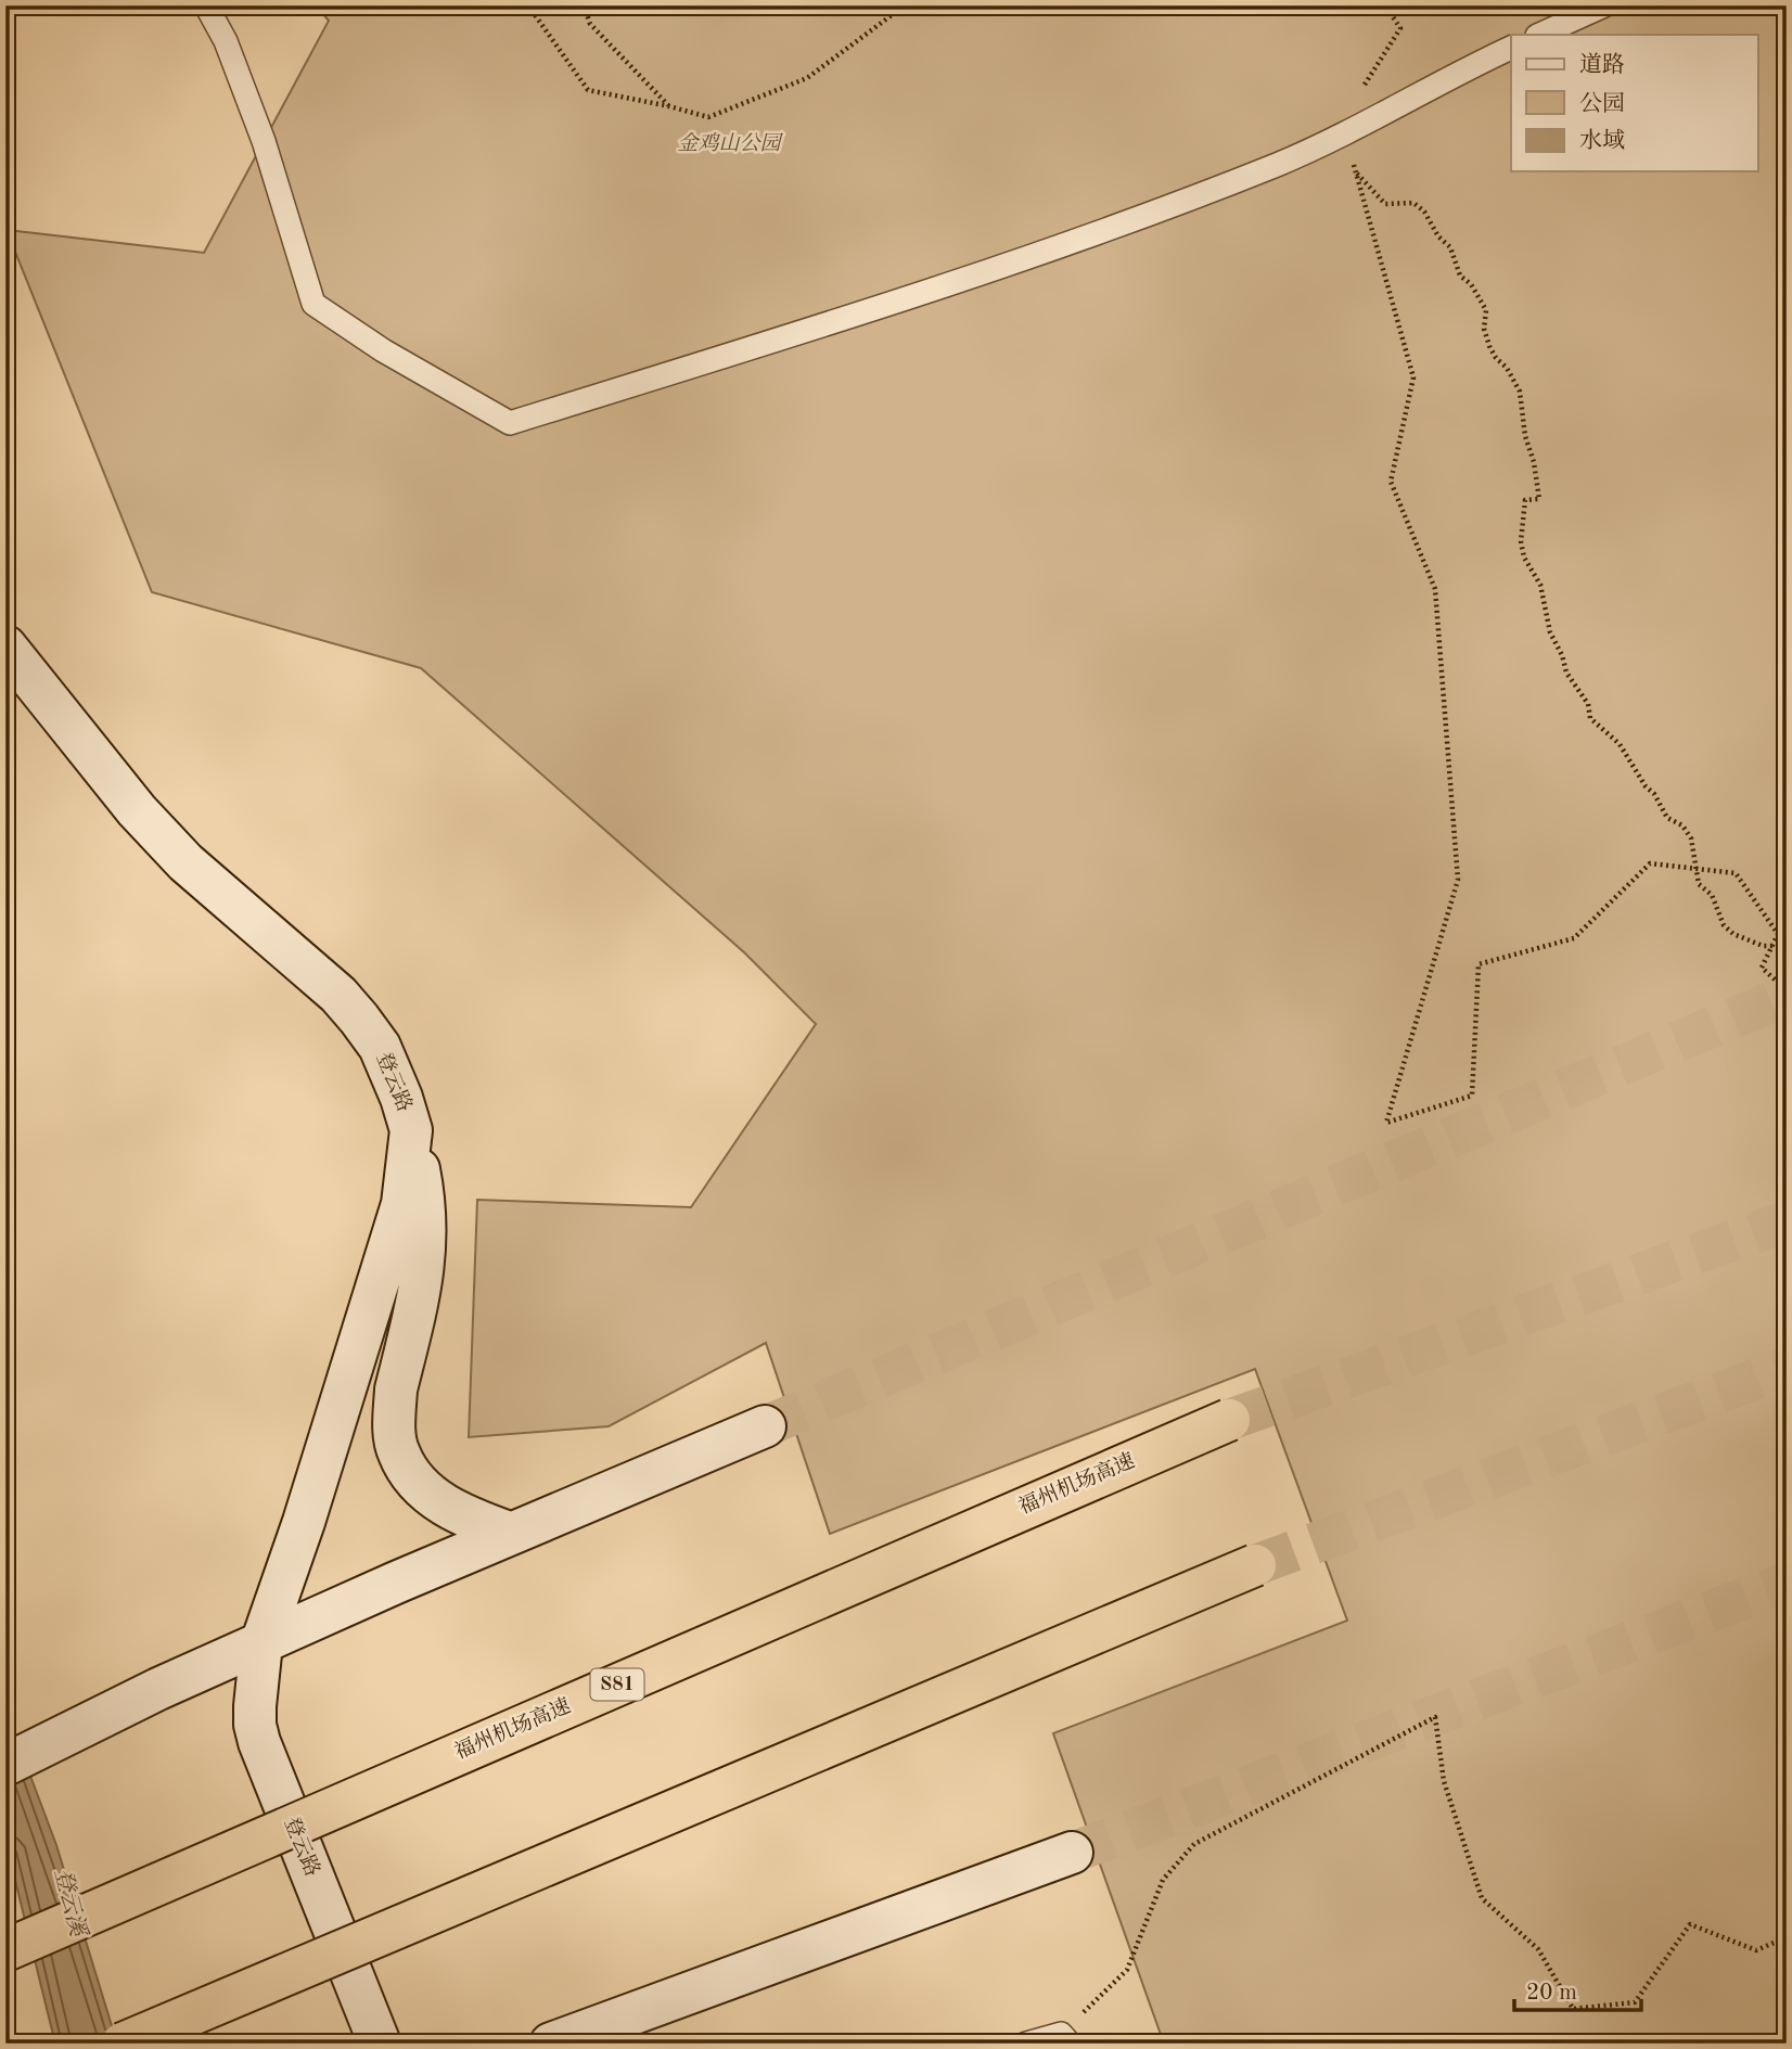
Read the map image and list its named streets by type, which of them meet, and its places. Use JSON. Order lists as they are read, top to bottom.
{
  "streets": {
    "highway": ["福州机场高速", "S81"],
    "street": ["登云路"]
  },
  "water": ["登云溪"],
  "parks": ["金鸡山公园"],
  "legend": ["道路", "公园", "水域"],
  "scale_bar": "20 m"
}
